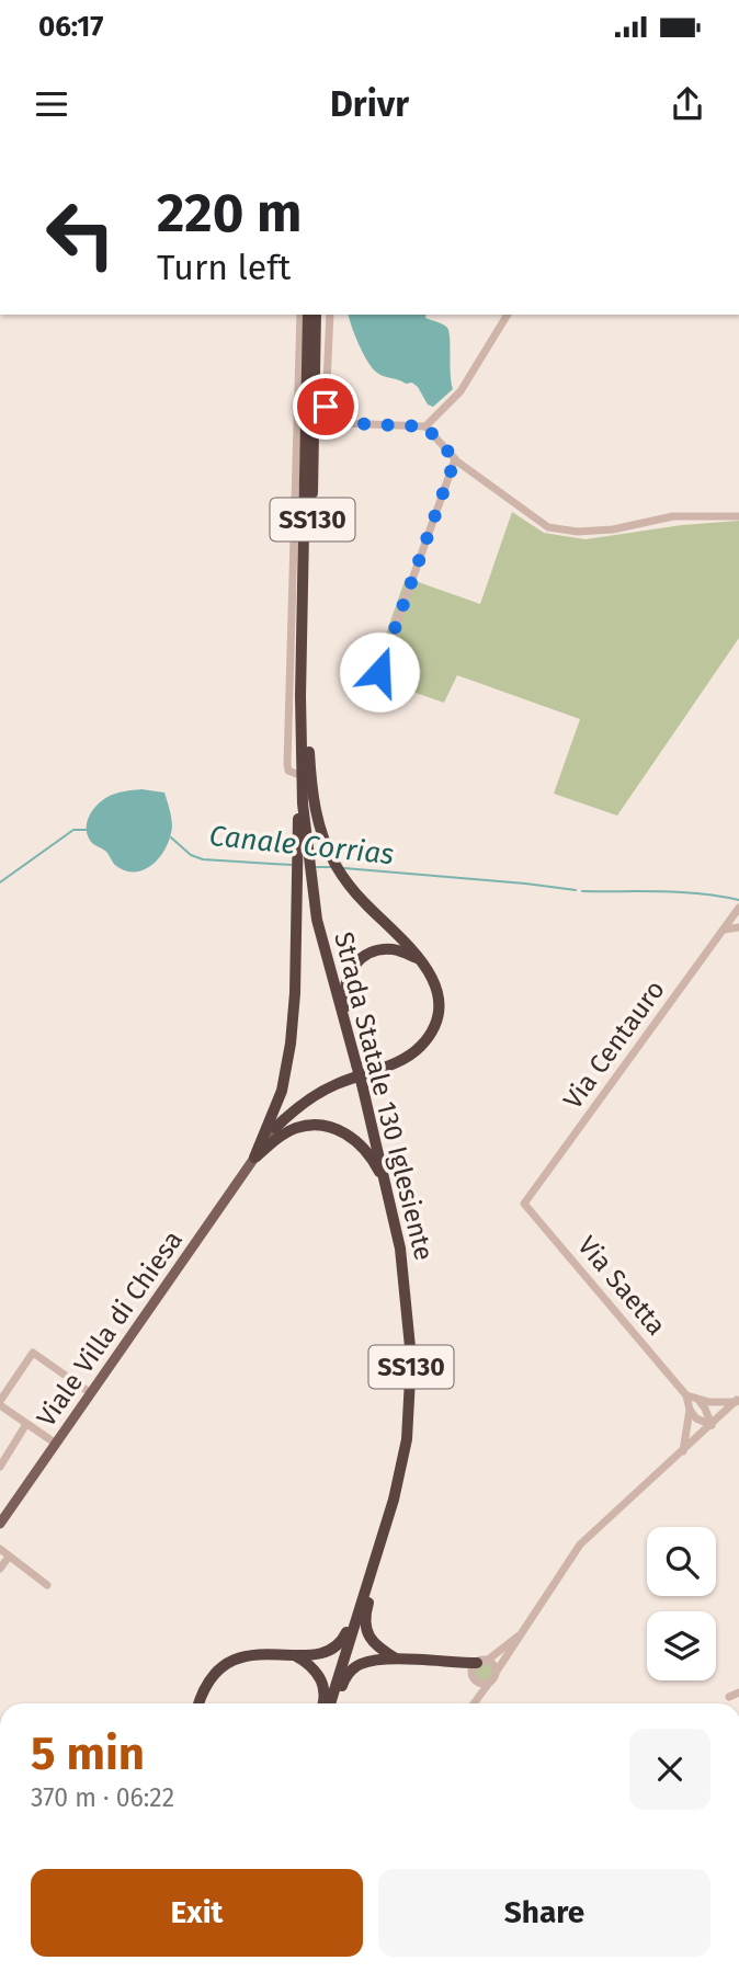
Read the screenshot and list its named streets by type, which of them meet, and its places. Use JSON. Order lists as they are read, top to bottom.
{
  "streets": {
    "highway": ["SS130", "Strada Statale 130 Iglesiente"],
    "main road": ["Viale Villa di Chiesa"],
    "street": ["Via Centauro", "Via Saetta"]
  },
  "crossings": [
    ["Via Centauro", "Via Saetta"]
  ],
  "water": ["Canale Corrias"],
  "page": {
    "status": "06:17",
    "header": "Drivr",
    "turn": ["220 m", "Turn left"],
    "heading": ["5 min", "370 m · 06:22"],
    "buttons": ["Exit", "Share"]
  }
}
